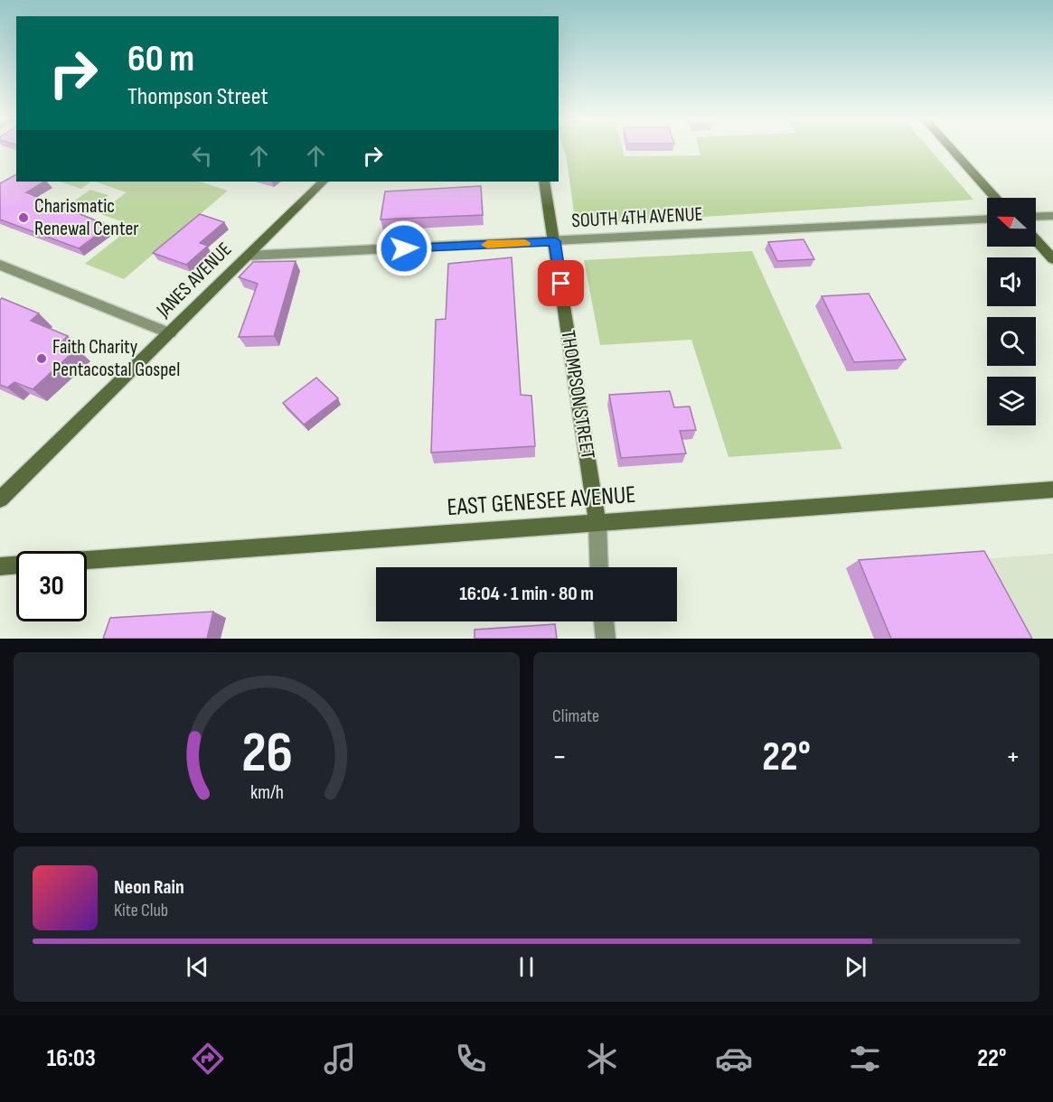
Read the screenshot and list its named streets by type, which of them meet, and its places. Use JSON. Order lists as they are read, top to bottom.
{
  "streets": {
    "street": [
      "SOUTH 4TH AVENUE",
      "JANES AVENUE",
      "THOMPSON STREET",
      "EAST GENESEE AVENUE"
    ]
  },
  "crossings": [
    ["SOUTH 4TH AVENUE", "JANES AVENUE"],
    ["SOUTH 4TH AVENUE", "THOMPSON STREET"],
    ["THOMPSON STREET", "EAST GENESEE AVENUE"]
  ],
  "places": ["Charismatic Renewal Center", "Faith Charity Pentacostal Gospel"],
  "north": "left",
  "page": {
    "turn": ["60 m", "Thompson Street"],
    "limit": "30",
    "trip": "16:04 · 1 min · 80 m",
    "tile": "Climate",
    "heat": ["−", "22°", "+"],
    "song": ["Neon Rain", "Kite Club"],
    "tabs": ["16:03", "22°"],
    "gauge": ["26", "km/h"]
  }
}
